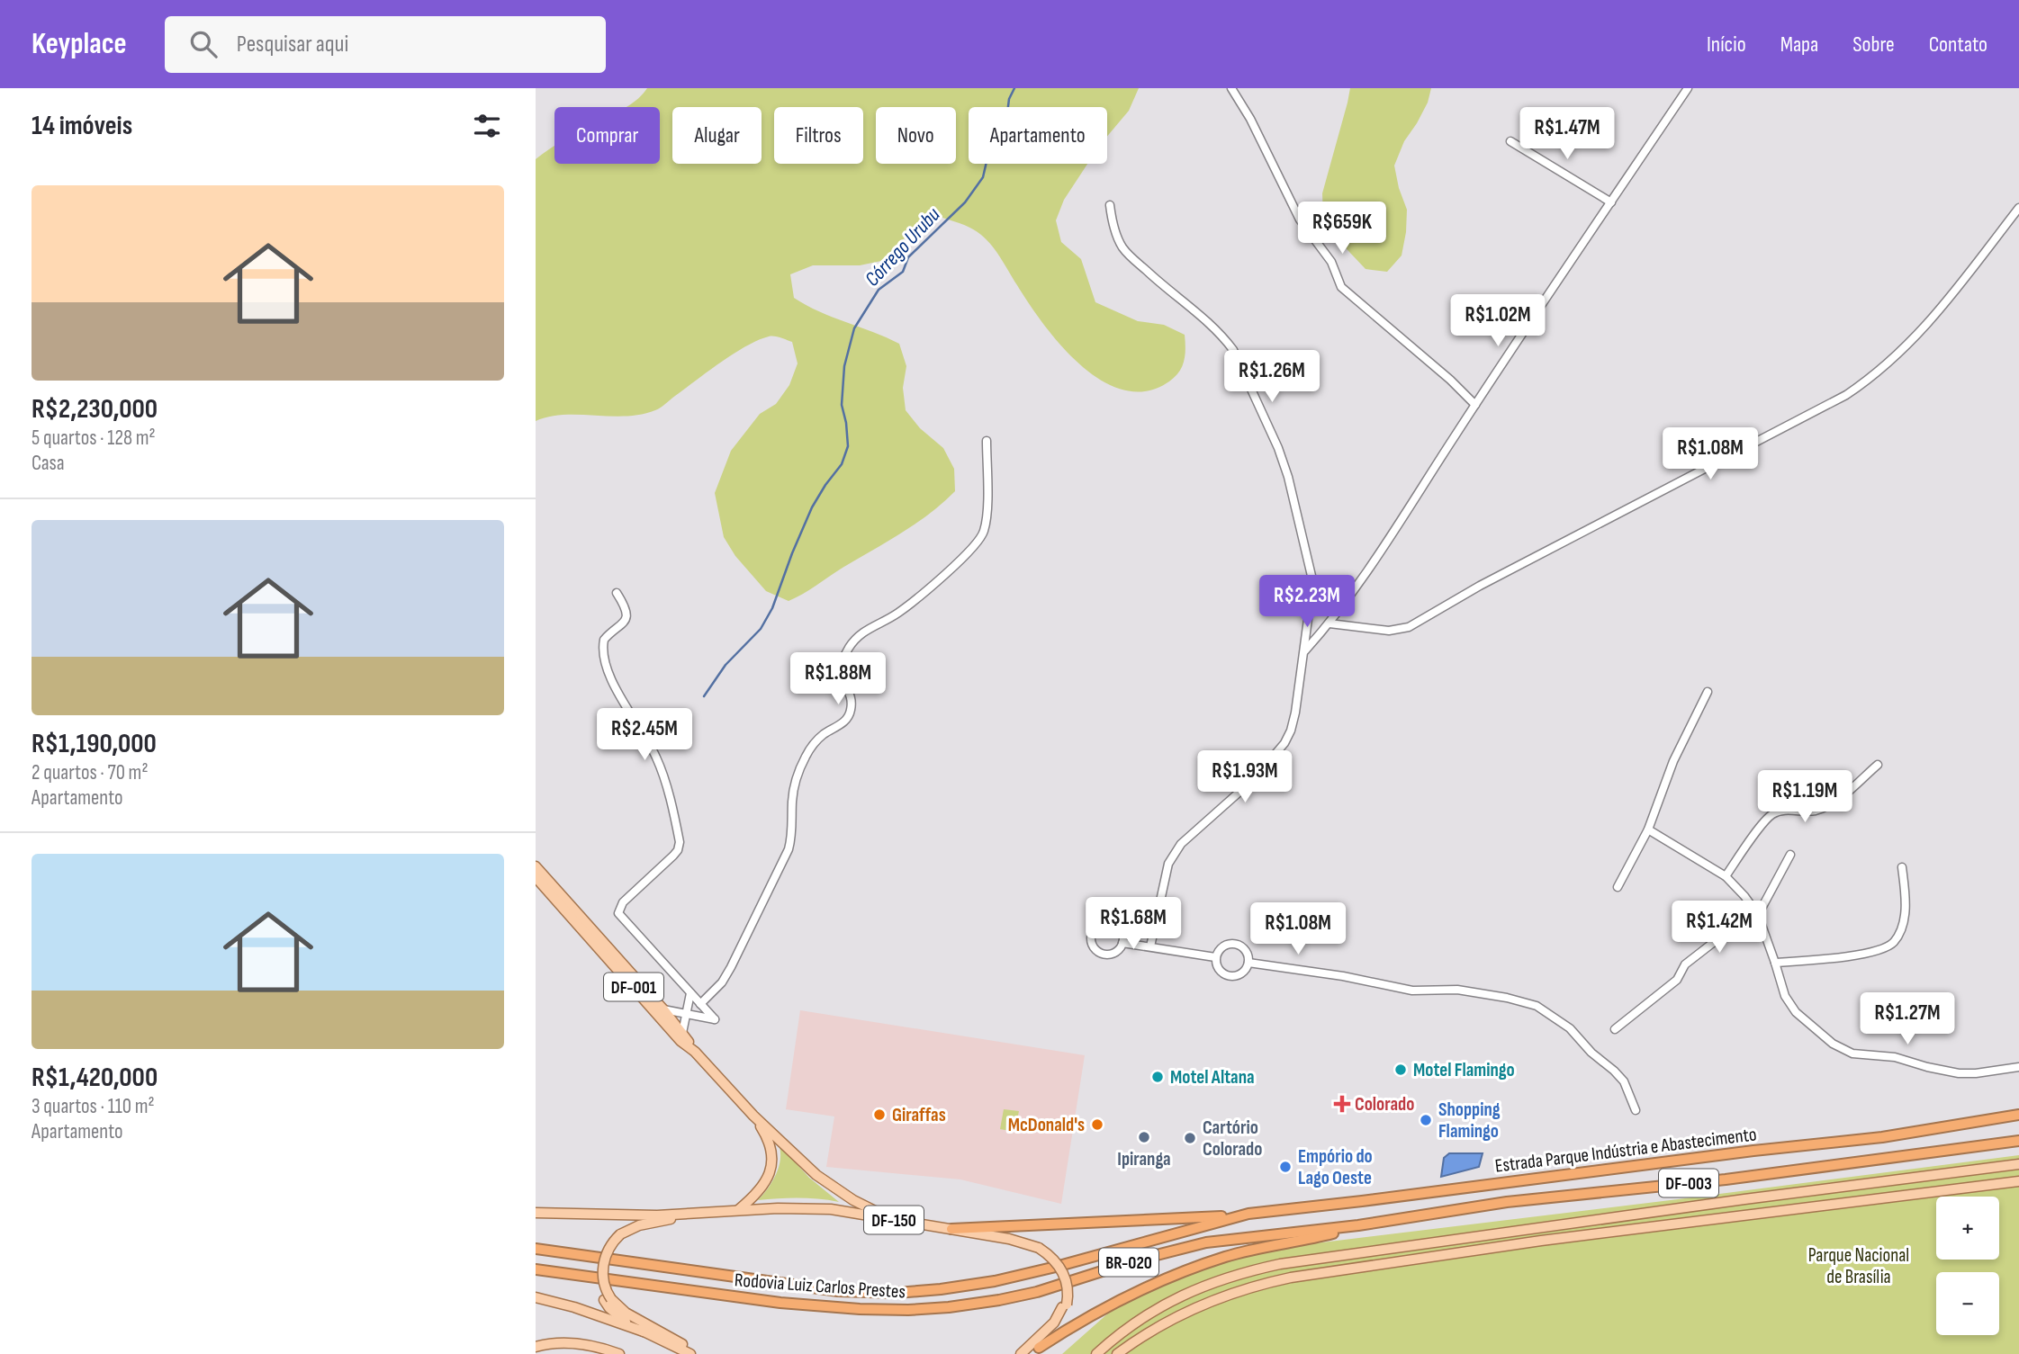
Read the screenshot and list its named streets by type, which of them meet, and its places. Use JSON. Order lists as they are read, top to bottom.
{
  "streets": {
    "highway": [
      "Estrada Parque Indústria e Abastecimento",
      "DF-003",
      "BR-020",
      "Rodovia Luiz Carlos Prestes"
    ],
    "main road": ["DF-001", "DF-150"]
  },
  "crossings": [
    ["DF-001", "DF-150"],
    ["Estrada Parque Indústria e Abastecimento", "Rodovia Luiz Carlos Prestes"]
  ],
  "water": ["Córrego Urubu"],
  "parks": ["Parque Nacional de Brasília"],
  "places": {
    "other": [
      "Motel Flamingo",
      "Motel Altana",
      "Giraffas",
      "Shopping Flamingo",
      "McDonald's",
      "Ipiranga",
      "Cartório Colorado",
      "Empório do Lago Oeste"
    ],
    "health": ["Colorado"]
  },
  "page": {
    "header": "Keyplace",
    "search": "Pesquisar aqui",
    "nav": [
      "Início",
      "Mapa",
      "Sobre",
      "Contato"
    ],
    "heading": "14 imóveis",
    "price": [
      "R$1.47M",
      "R$659K",
      "R$1.02M",
      "R$1.26M",
      "R$1.08M",
      "R$2.23M",
      "R$1.88M",
      "R$2.45M",
      "R$1.93M",
      "R$1.19M",
      "R$1.68M",
      "R$1.42M",
      "R$1.08M",
      "R$1.27M"
    ],
    "chip": [
      "Comprar",
      "Alugar",
      "Filtros",
      "Novo",
      "Apartamento"
    ],
    "list": [
      {
        "name": "R$2,230,000",
        "note": "5 quartos · 128 m² · Casa"
      },
      {
        "name": "R$1,190,000",
        "note": "2 quartos · 70 m² · Apartamento"
      },
      {
        "name": "R$1,420,000",
        "note": "3 quartos · 110 m² · Apartamento"
      }
    ],
    "map_buttons": ["+", "−"]
  }
}
